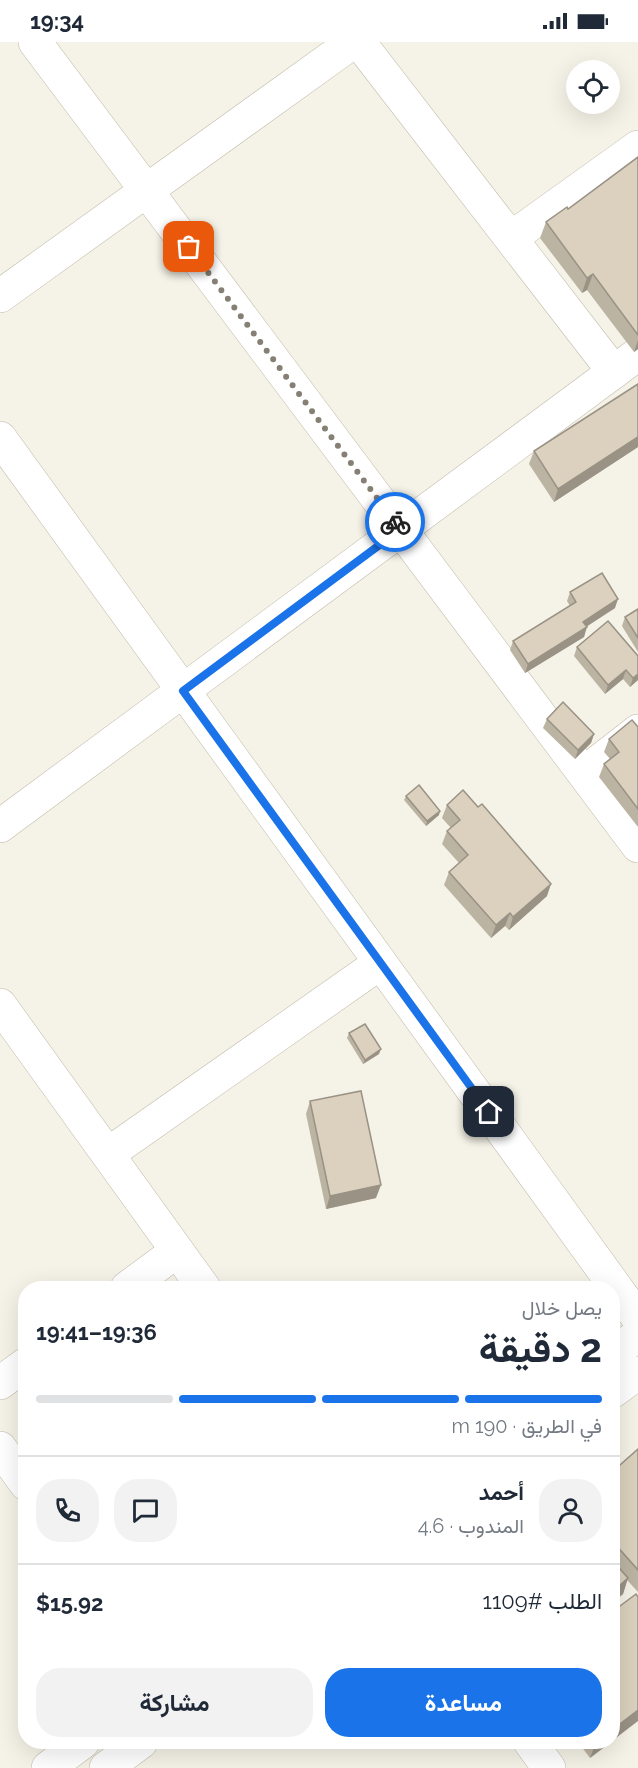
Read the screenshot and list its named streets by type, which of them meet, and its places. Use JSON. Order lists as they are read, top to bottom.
{
  "page": {
    "status": "19:34",
    "heading": ["2 دقيقة", "يصل خلال", "19:36–19:41"],
    "panel": [
      "أحمد",
      "المندوب · 4.6",
      "الطلب #1109",
      "$15.92"
    ],
    "bar": "في الطريق · 190 m",
    "buttons": ["مساعدة", "مشاركة"]
  }
}
